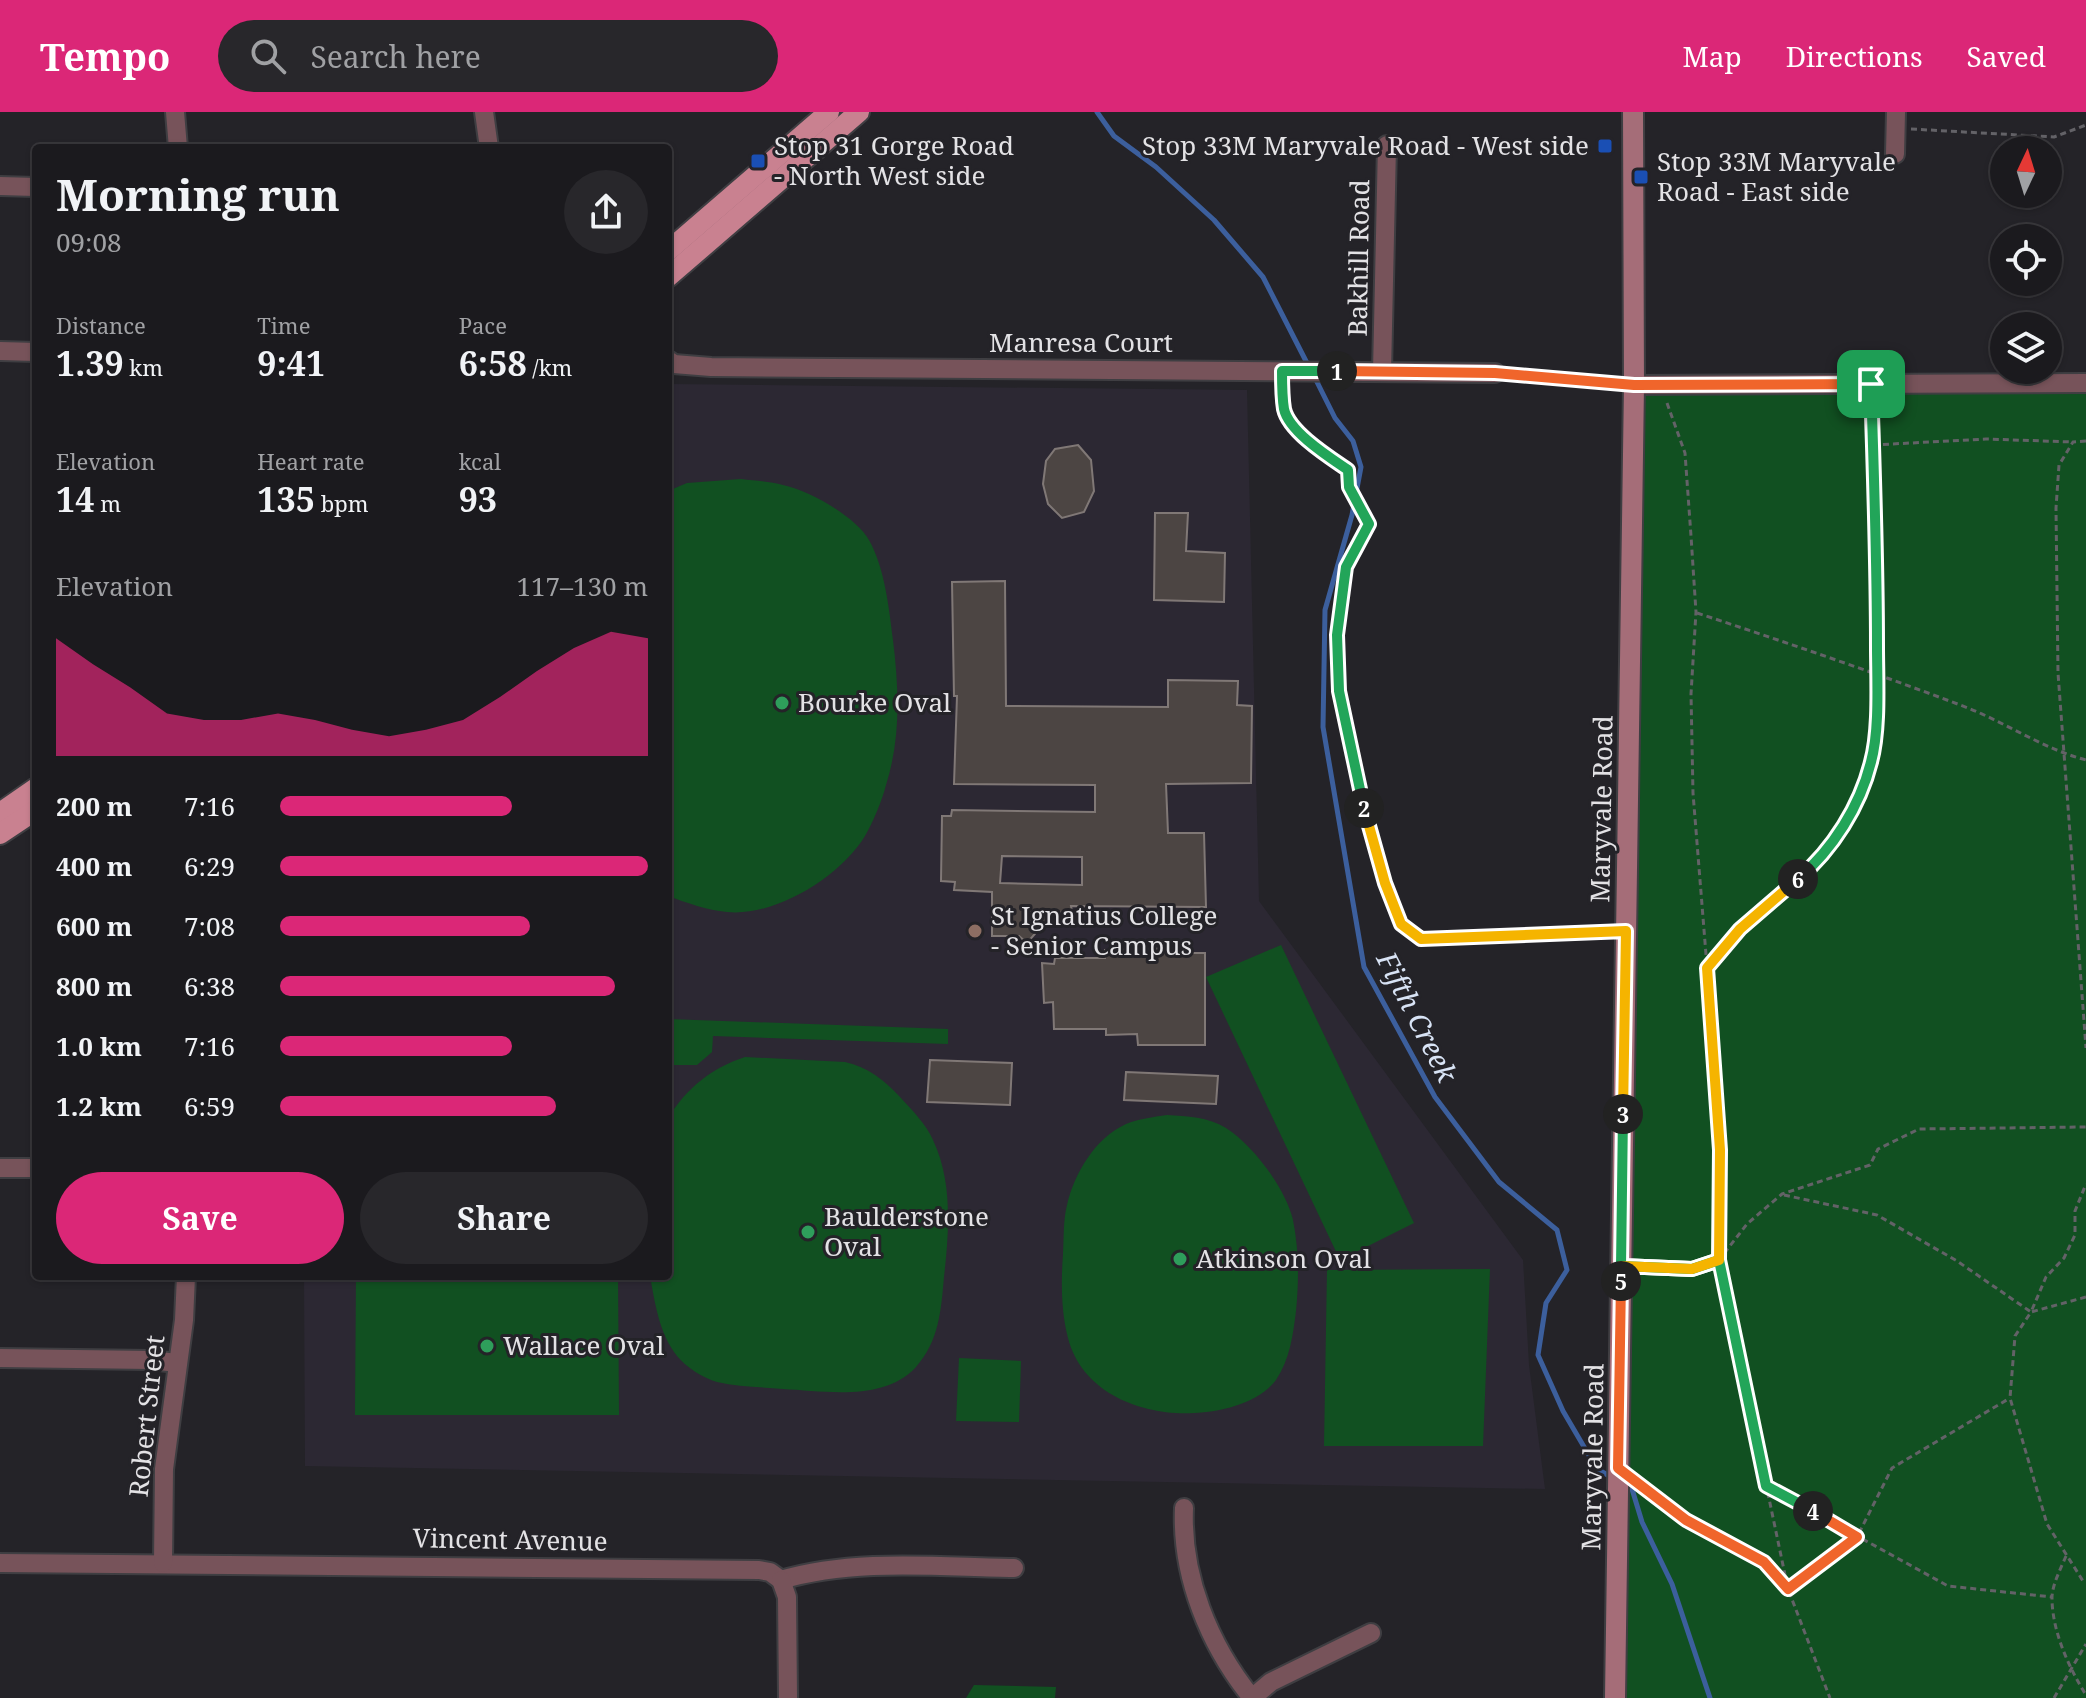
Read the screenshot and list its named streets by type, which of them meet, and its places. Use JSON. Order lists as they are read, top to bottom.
{
  "streets": {
    "main road": ["Maryvale Road"],
    "street": [
      "Bakhill Road",
      "Manresa Court",
      "Robert Street",
      "Vincent Avenue"
    ]
  },
  "crossings": [
    ["Bakhill Road", "Manresa Court"],
    ["Robert Street", "Vincent Avenue"]
  ],
  "water": ["Fifth Creek"],
  "places": {
    "transit": ["Stop 33M Maryvale Road - West side", "Stop 31 Gorge Road - North West side", "Stop 33M Maryvale Road - East side"],
    "other": [
      "Bourke Oval",
      "St Ignatius College - Senior Campus",
      "Baulderstone Oval",
      "Atkinson Oval",
      "Wallace Oval"
    ]
  },
  "north": "top",
  "page": {
    "header": "Tempo",
    "search": "Search here",
    "nav": ["Map", "Directions", "Saved"],
    "heading": ["Morning run", "09:08"],
    "stats": [
      ["Distance", "1.39 km"],
      ["Time", "9:41"],
      ["Pace", "6:58 /km"],
      ["Elevation", "14 m"],
      ["Heart rate", "135 bpm"],
      ["kcal", "93"]
    ],
    "pins": [
      "1",
      "2",
      "6",
      "3",
      "5",
      "4"
    ],
    "chart": ["Elevation", "117–130 m"],
    "list": [
      {
        "name": "200 m",
        "note": "7:16"
      },
      {
        "name": "400 m",
        "note": "6:29"
      },
      {
        "name": "600 m",
        "note": "7:08"
      },
      {
        "name": "800 m",
        "note": "6:38"
      },
      {
        "name": "1.0 km",
        "note": "7:16"
      },
      {
        "name": "1.2 km",
        "note": "6:59"
      }
    ],
    "buttons": ["Save", "Share"]
  }
}
